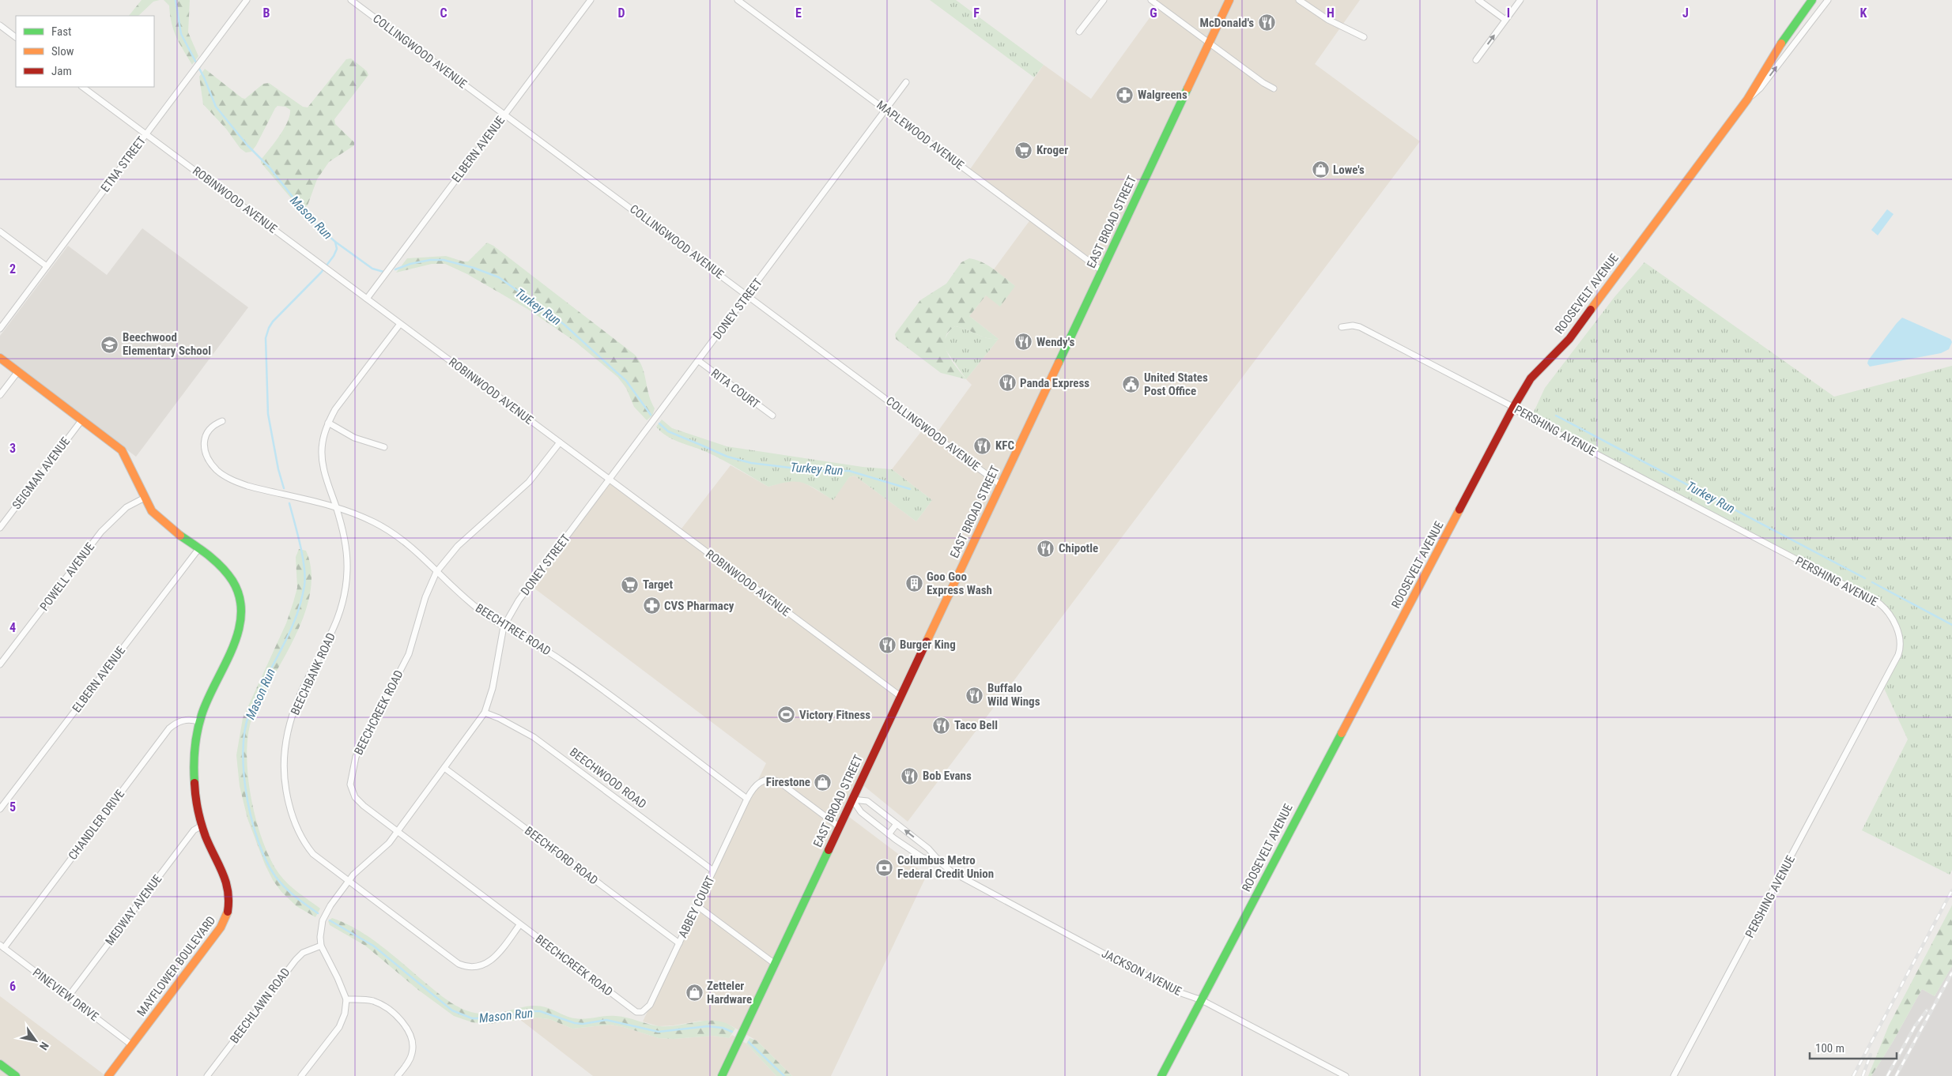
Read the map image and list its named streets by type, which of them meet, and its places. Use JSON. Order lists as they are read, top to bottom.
{
  "streets": {
    "street": [
      "COLLINGWOOD AVENUE",
      "MAPLEWOOD AVENUE",
      "ELBERN AVENUE",
      "ETNA STREET",
      "ROBINWOOD AVENUE",
      "EAST BROAD STREET",
      "ROOSEVELT AVENUE",
      "DONEY STREET",
      "RITA COURT",
      "PERSHING AVENUE",
      "SEIGMAN AVENUE",
      "POWELL AVENUE",
      "BEECHTREE ROAD",
      "BEECHBANK ROAD",
      "BEECHCREEK ROAD",
      "BEECHWOOD ROAD",
      "CHANDLER DRIVE",
      "BEECHFORD ROAD",
      "ABBEY COURT",
      "MEDWAY AVENUE",
      "MAYFLOWER BOULEVARD",
      "JACKSON AVENUE",
      "PINEVIEW DRIVE",
      "BEECHLAWN ROAD"
    ]
  },
  "crossings": [
    ["COLLINGWOOD AVENUE", "ELBERN AVENUE"],
    ["COLLINGWOOD AVENUE", "EAST BROAD STREET"],
    ["COLLINGWOOD AVENUE", "DONEY STREET"],
    ["MAPLEWOOD AVENUE", "EAST BROAD STREET"],
    ["MAPLEWOOD AVENUE", "DONEY STREET"],
    ["ELBERN AVENUE", "ROBINWOOD AVENUE"],
    ["ELBERN AVENUE", "MAYFLOWER BOULEVARD"],
    ["ETNA STREET", "ROBINWOOD AVENUE"],
    ["ROBINWOOD AVENUE", "EAST BROAD STREET"],
    ["ROBINWOOD AVENUE", "DONEY STREET"],
    ["ROBINWOOD AVENUE", "BEECHBANK ROAD"],
    ["ROBINWOOD AVENUE", "BEECHCREEK ROAD"],
    ["EAST BROAD STREET", "JACKSON AVENUE"],
    ["ROOSEVELT AVENUE", "PERSHING AVENUE"],
    ["ROOSEVELT AVENUE", "JACKSON AVENUE"],
    ["DONEY STREET", "RITA COURT"],
    ["DONEY STREET", "BEECHTREE ROAD"],
    ["DONEY STREET", "BEECHBANK ROAD"],
    ["DONEY STREET", "BEECHCREEK ROAD"],
    ["DONEY STREET", "BEECHWOOD ROAD"],
    ["DONEY STREET", "BEECHFORD ROAD"],
    ["DONEY STREET", "BEECHLAWN ROAD"],
    ["SEIGMAN AVENUE", "MAYFLOWER BOULEVARD"],
    ["POWELL AVENUE", "MAYFLOWER BOULEVARD"],
    ["BEECHTREE ROAD", "BEECHBANK ROAD"],
    ["BEECHTREE ROAD", "BEECHCREEK ROAD"],
    ["BEECHTREE ROAD", "ABBEY COURT"],
    ["BEECHBANK ROAD", "BEECHCREEK ROAD"],
    ["BEECHCREEK ROAD", "ABBEY COURT"],
    ["BEECHWOOD ROAD", "ABBEY COURT"],
    ["CHANDLER DRIVE", "MAYFLOWER BOULEVARD"],
    ["CHANDLER DRIVE", "PINEVIEW DRIVE"],
    ["BEECHFORD ROAD", "ABBEY COURT"],
    ["MEDWAY AVENUE", "MAYFLOWER BOULEVARD"],
    ["MEDWAY AVENUE", "PINEVIEW DRIVE"],
    ["MAYFLOWER BOULEVARD", "PINEVIEW DRIVE"]
  ],
  "water": ["Mason Run", "Turkey Run"],
  "places": {
    "restaurant": [
      "McDonald's",
      "Wendy's",
      "Panda Express",
      "KFC",
      "Chipotle",
      "Burger King",
      "Buffalo Wild Wings",
      "Taco Bell",
      "Bob Evans"
    ],
    "pharmacy": ["Walgreens", "CVS Pharmacy"],
    "supermarket": ["Kroger", "Target"],
    "shop": ["Lowe's", "Firestone", "Zetteler Hardware"],
    "school or university": ["Beechwood Elementary School"],
    "public building": ["United States Post Office"],
    "building": ["Goo Goo Express Wash"],
    "sports": ["Victory Fitness"],
    "bank": ["Columbus Metro Federal Credit Union"]
  },
  "legend": ["Fast", "Slow", "Jam"],
  "scale_bar": "100 m",
  "north": "bottom right",
  "grid": {
    "columns": [
      "B",
      "C",
      "D",
      "E",
      "F",
      "G",
      "H",
      "I",
      "J",
      "K"
    ],
    "rows": [
      "2",
      "3",
      "4",
      "5",
      "6"
    ]
  }
}
